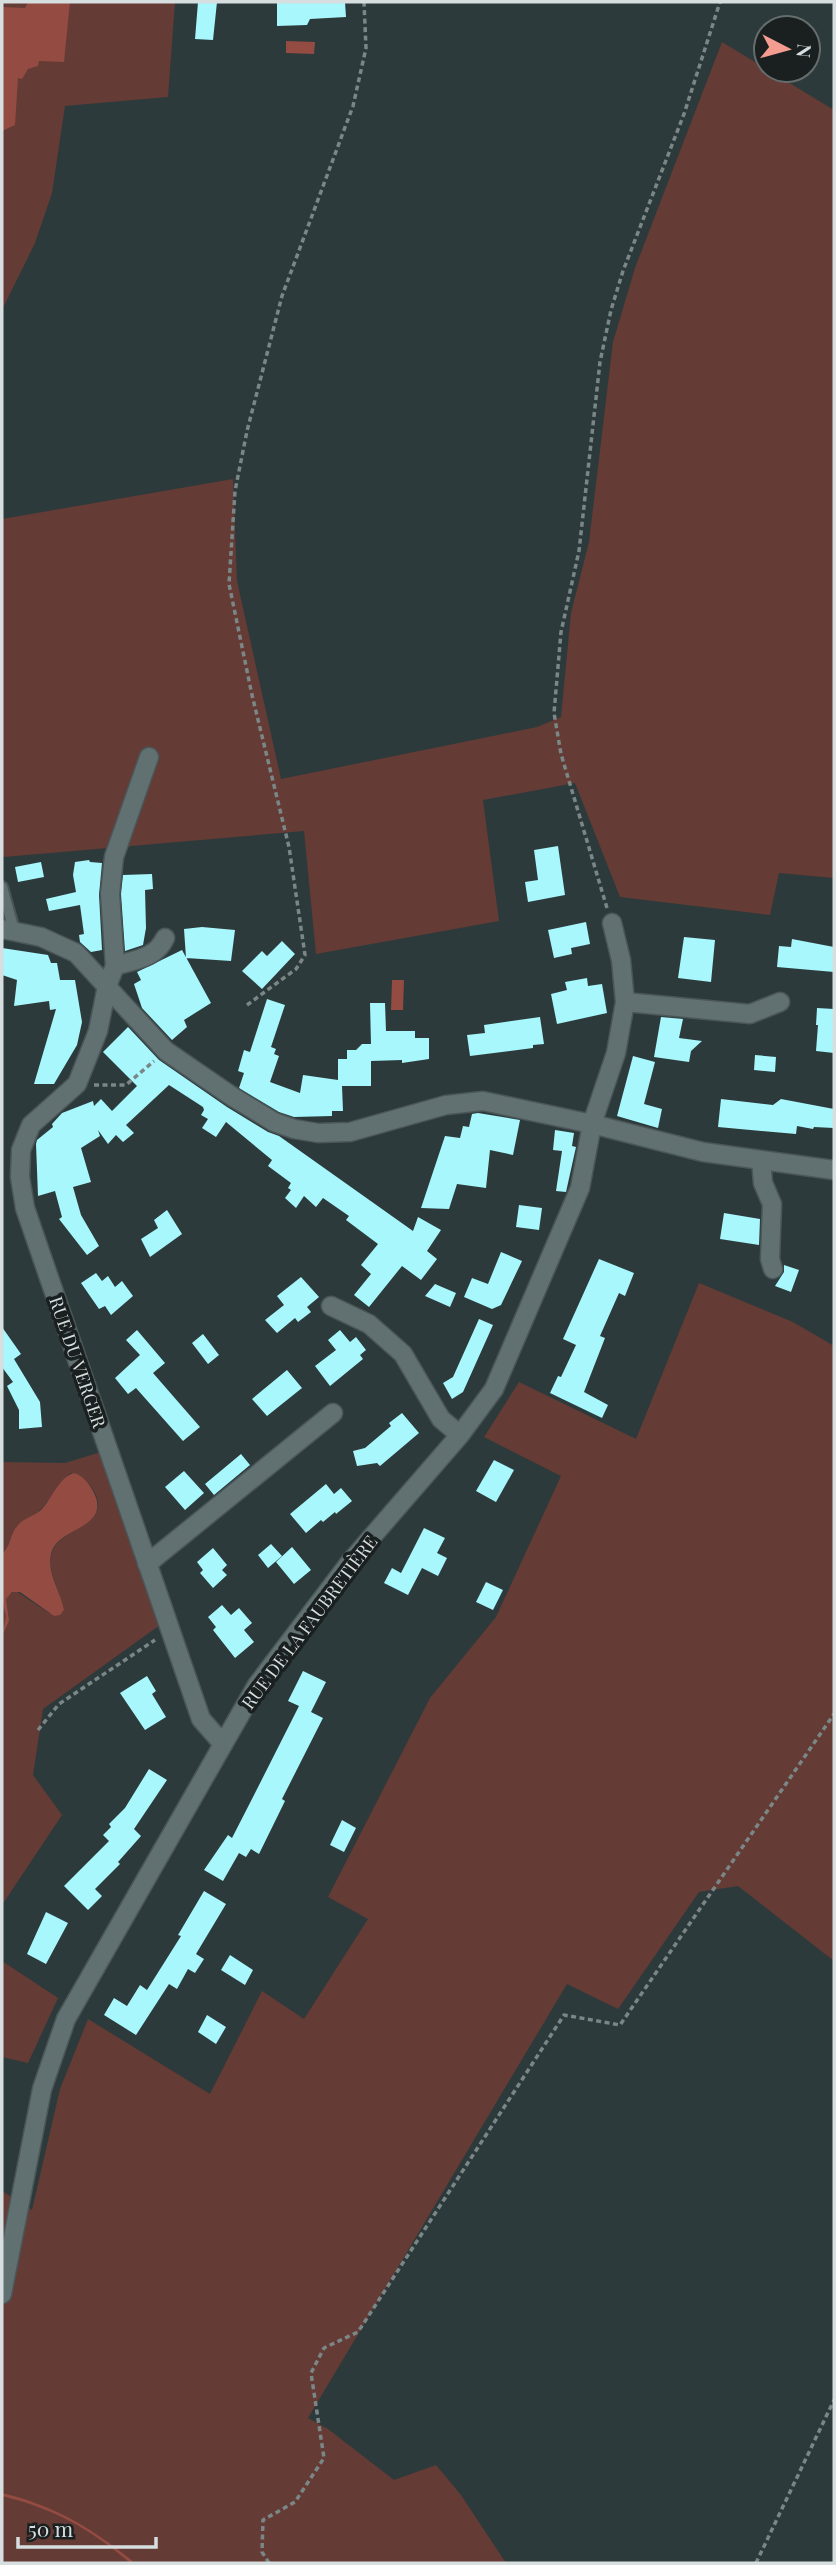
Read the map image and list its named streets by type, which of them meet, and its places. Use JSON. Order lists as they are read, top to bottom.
{
  "streets": {
    "street": ["RUE DU VERGER", "RUE DE LA FAUBRETIÈRE"]
  },
  "crossings": [
    ["RUE DU VERGER", "RUE DE LA FAUBRETIÈRE"]
  ],
  "scale_bar": "50 m",
  "north": "right"
}
